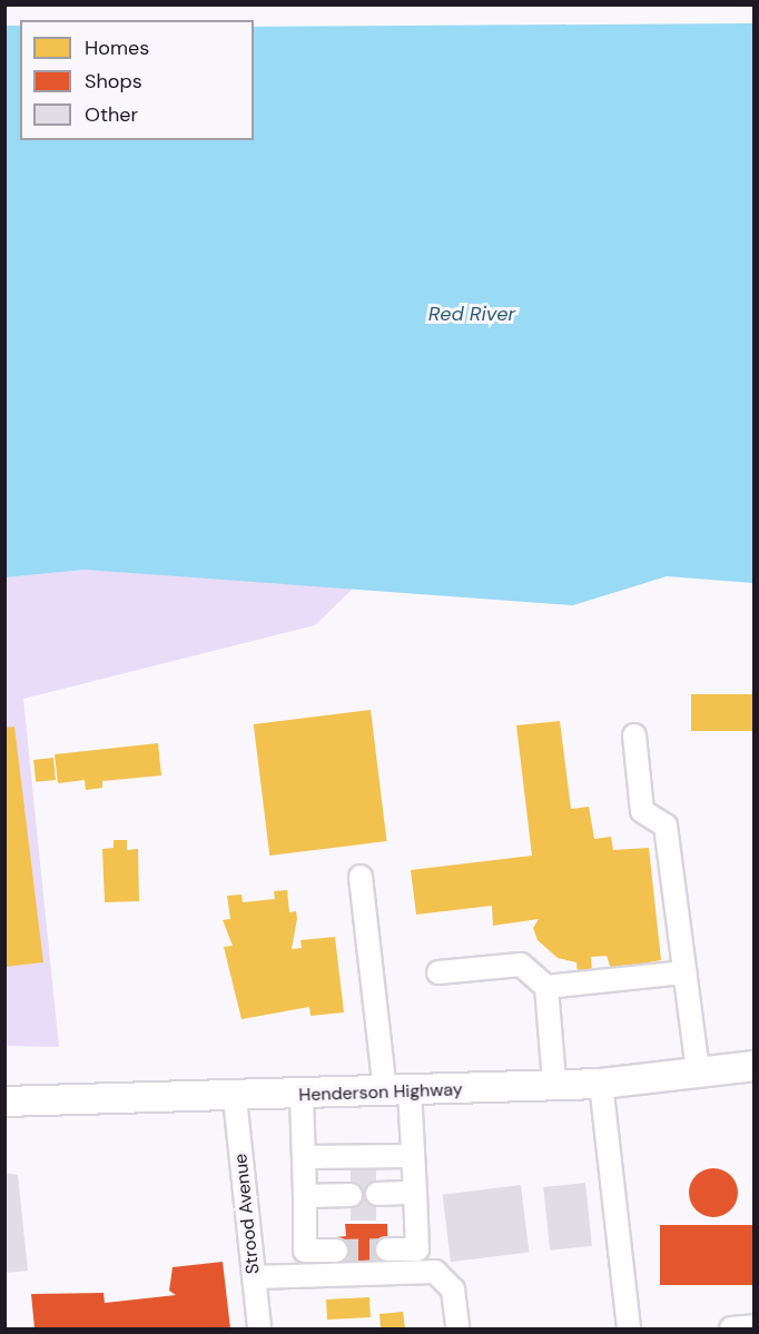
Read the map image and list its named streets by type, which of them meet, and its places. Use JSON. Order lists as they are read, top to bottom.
{
  "streets": {
    "main road": ["Henderson Highway"],
    "street": ["Strood Avenue"]
  },
  "crossings": [
    ["Henderson Highway", "Strood Avenue"]
  ],
  "water": ["Red River"],
  "legend": ["Homes", "Shops", "Other"]
}
